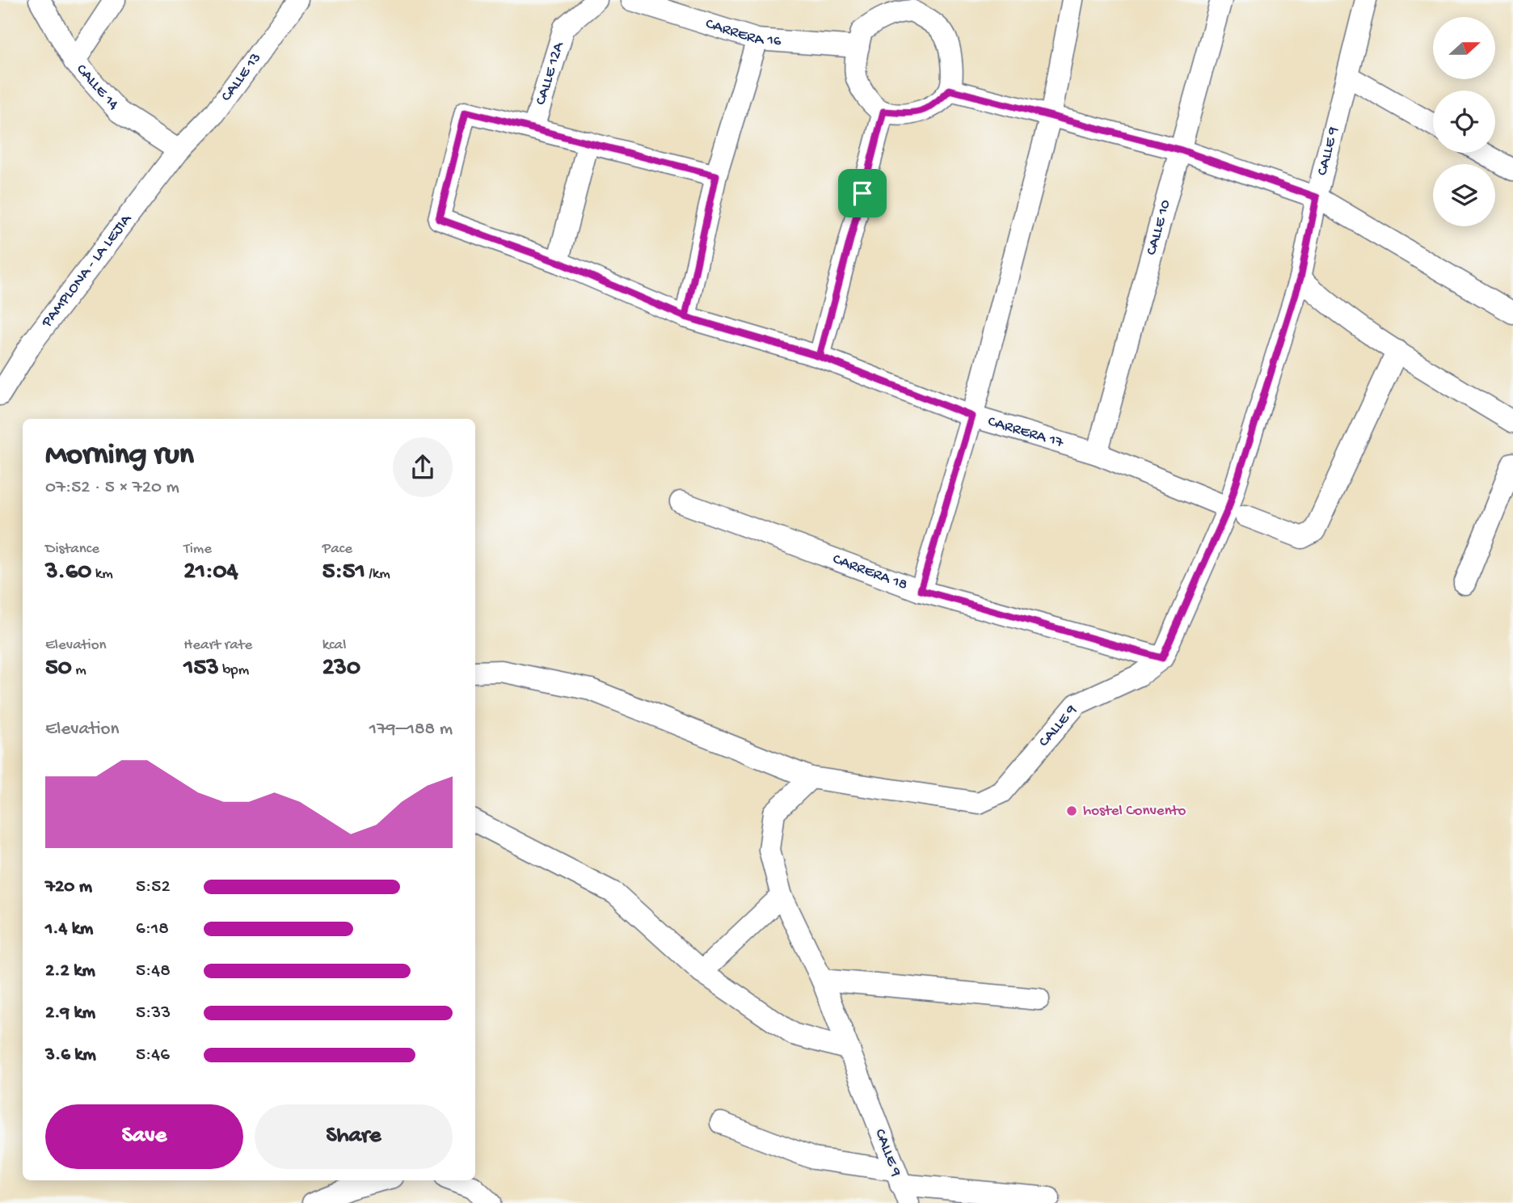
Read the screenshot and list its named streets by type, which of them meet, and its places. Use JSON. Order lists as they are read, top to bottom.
{
  "streets": {
    "street": [
      "CARRERA 16",
      "CALLE 12A",
      "CALLE 13",
      "CALLE 14",
      "CALLE 9",
      "CALLE 10",
      "PAMPLONA - LA LEJIA",
      "CARRERA 17",
      "CARRERA 18"
    ]
  },
  "crossings": [
    ["CALLE 12A", "CARRERA 17"],
    ["CALLE 13", "CALLE 14"],
    ["CALLE 13", "PAMPLONA - LA LEJIA"],
    ["CALLE 14", "PAMPLONA - LA LEJIA"],
    ["CALLE 9", "CARRERA 17"],
    ["CALLE 9", "CARRERA 18"],
    ["CALLE 10", "CARRERA 17"]
  ],
  "places": ["hostel Convento"],
  "north": "right",
  "page": {
    "heading": ["Morning run", "07:52 · 5 × 720 m"],
    "stats": [
      ["Distance", "3.60 km"],
      ["Time", "21:04"],
      ["Pace", "5:51 /km"],
      ["Elevation", "50 m"],
      ["Heart rate", "153 bpm"],
      ["kcal", "230"]
    ],
    "chart": ["Elevation", "179–188 m"],
    "list": [
      {
        "name": "720 m",
        "note": "5:52"
      },
      {
        "name": "1.4 km",
        "note": "6:18"
      },
      {
        "name": "2.2 km",
        "note": "5:48"
      },
      {
        "name": "2.9 km",
        "note": "5:33"
      },
      {
        "name": "3.6 km",
        "note": "5:46"
      }
    ],
    "buttons": ["Save", "Share"]
  }
}
